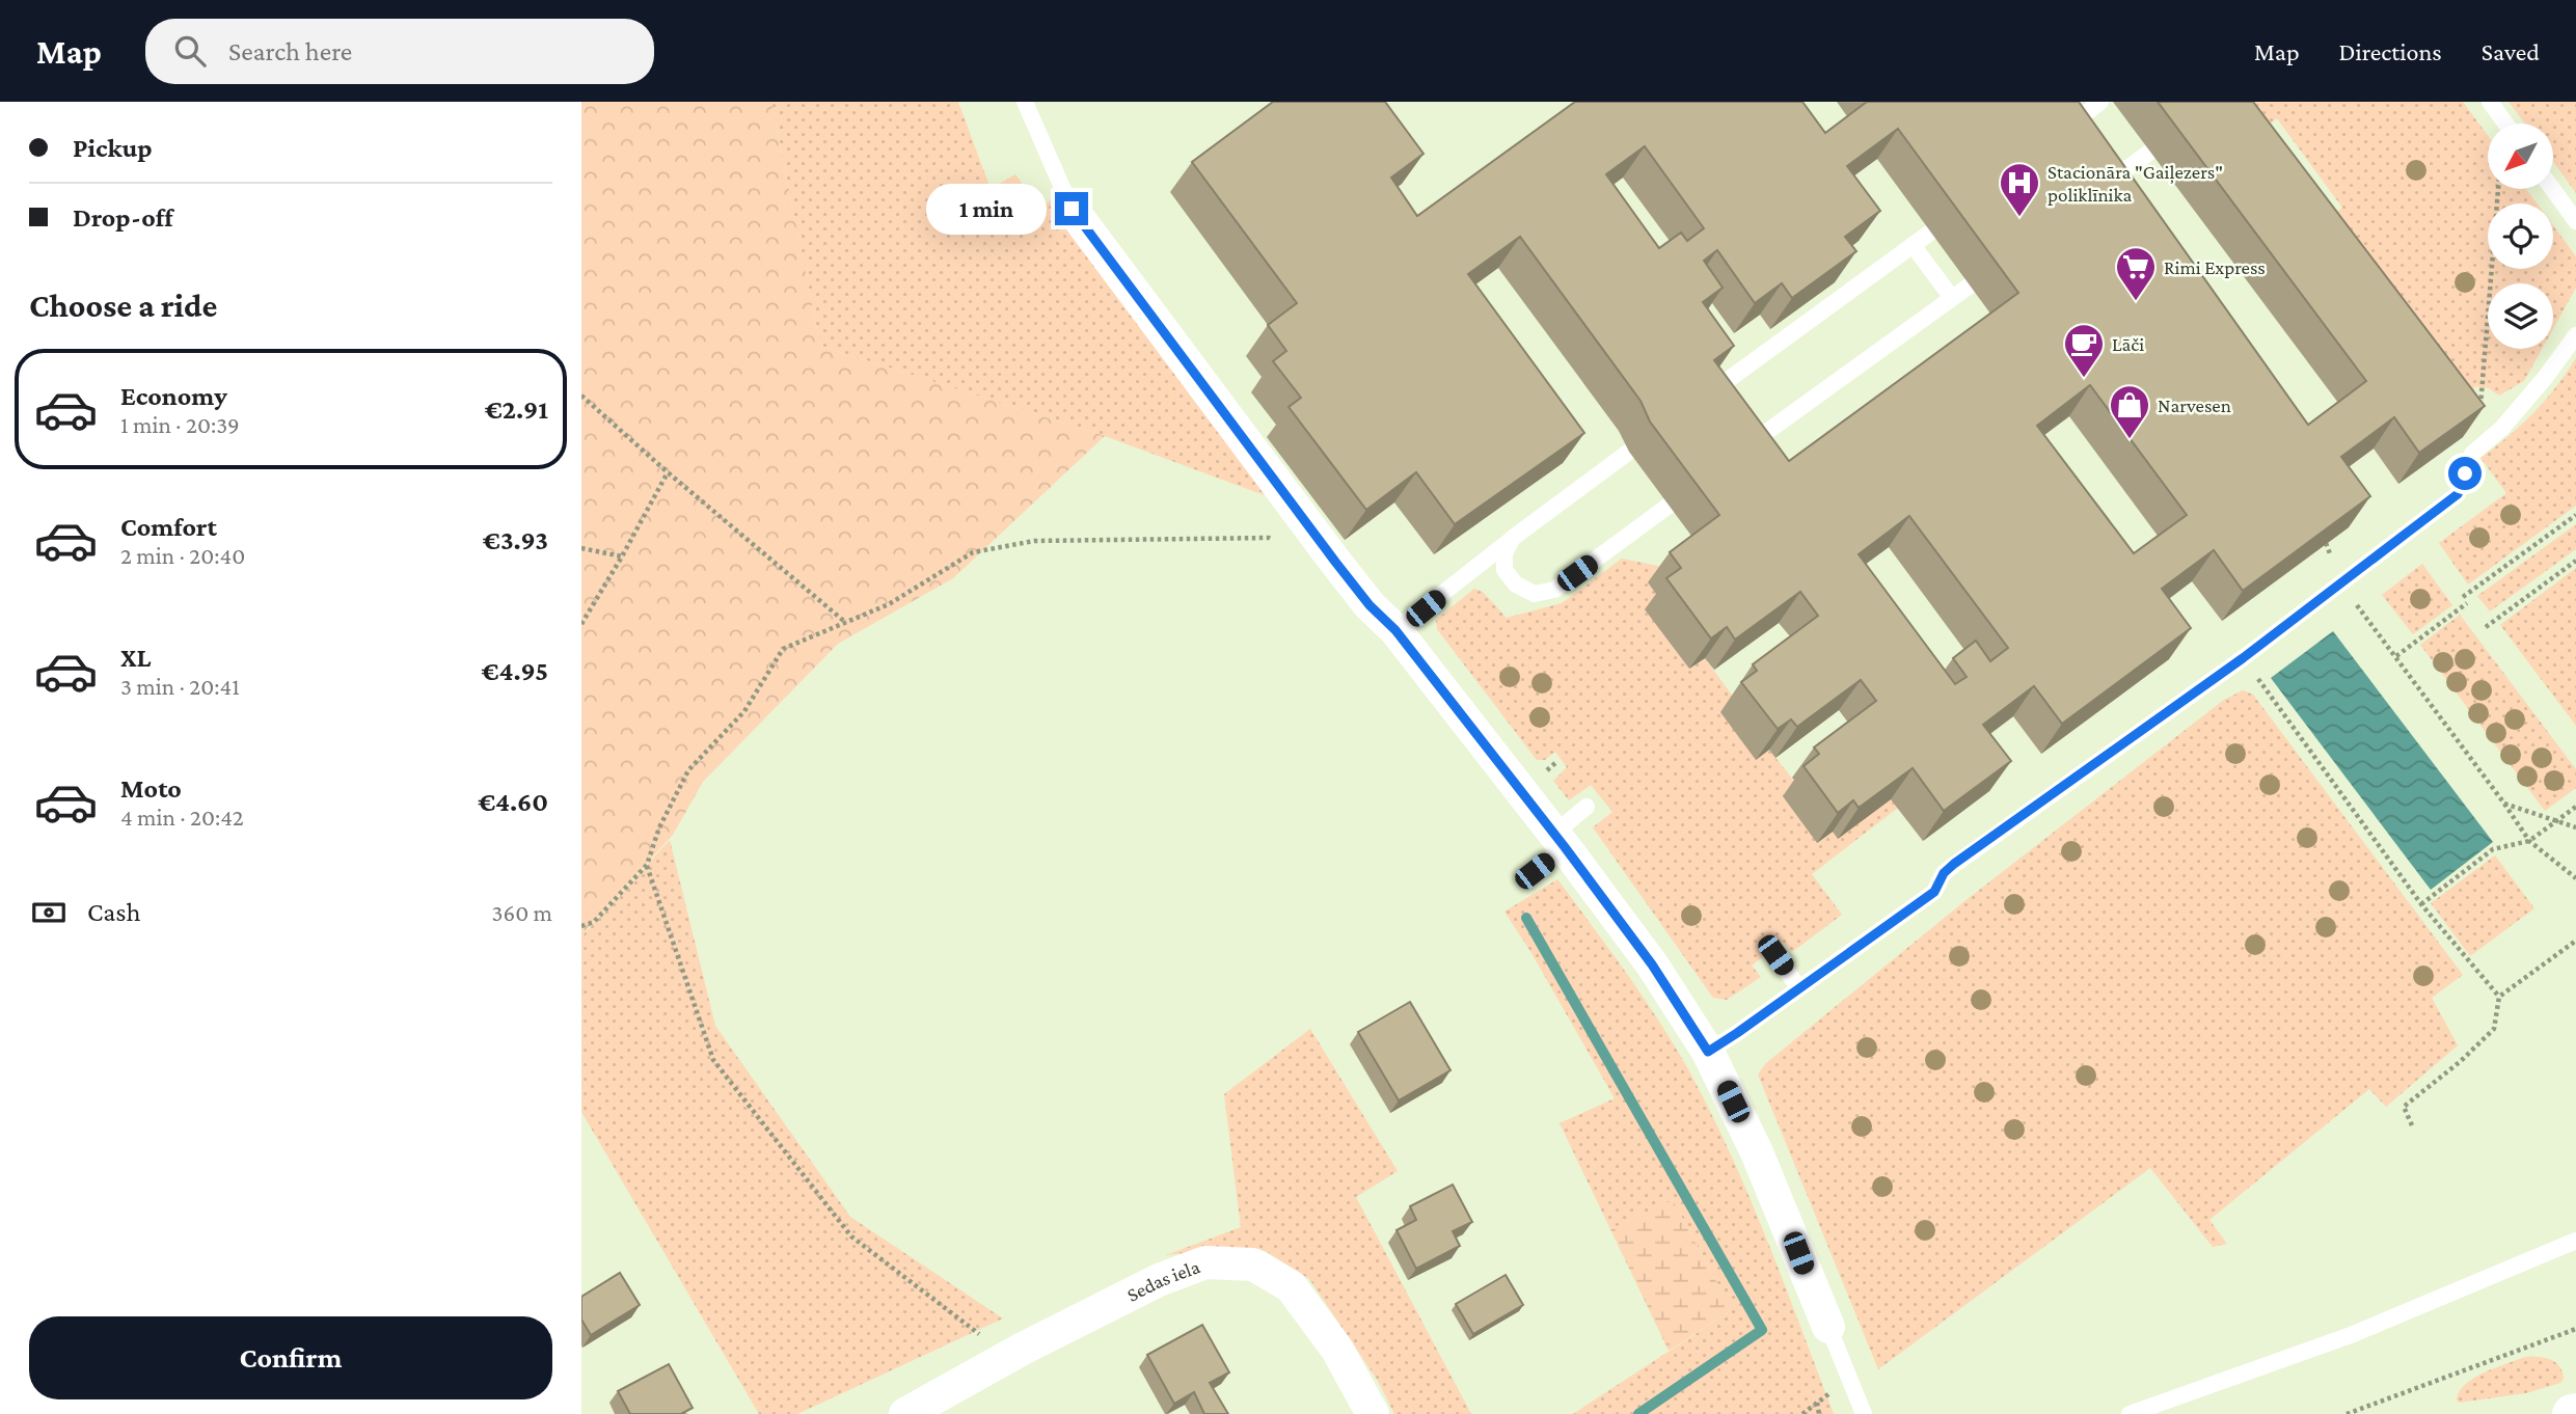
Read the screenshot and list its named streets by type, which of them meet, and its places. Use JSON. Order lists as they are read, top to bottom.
{
  "streets": {
    "street": ["Sedas iela"]
  },
  "places": {
    "hospital": ["Stacionāra \"Gaiļezers\" poliklīnika"],
    "supermarket": ["Rimi Express"],
    "cafe": ["Lāči"],
    "shop": ["Narvesen"]
  },
  "north": "bottom left",
  "page": {
    "header": "Map",
    "search": "Search here",
    "nav": ["Map", "Directions", "Saved"],
    "banner": ["Pickup", "Drop-off"],
    "bubble": "1 min",
    "heading": "Choose a ride",
    "list": [
      {
        "name": "Economy",
        "note": "1 min · 20:39",
        "value": "€2.91"
      },
      {
        "name": "Comfort",
        "note": "2 min · 20:40",
        "value": "€3.93"
      },
      {
        "name": "XL",
        "note": "3 min · 20:41",
        "value": "€4.95"
      },
      {
        "name": "Moto",
        "note": "4 min · 20:42",
        "value": "€4.60"
      }
    ],
    "pay": ["Cash", "360 m"],
    "buttons": "Confirm"
  }
}
